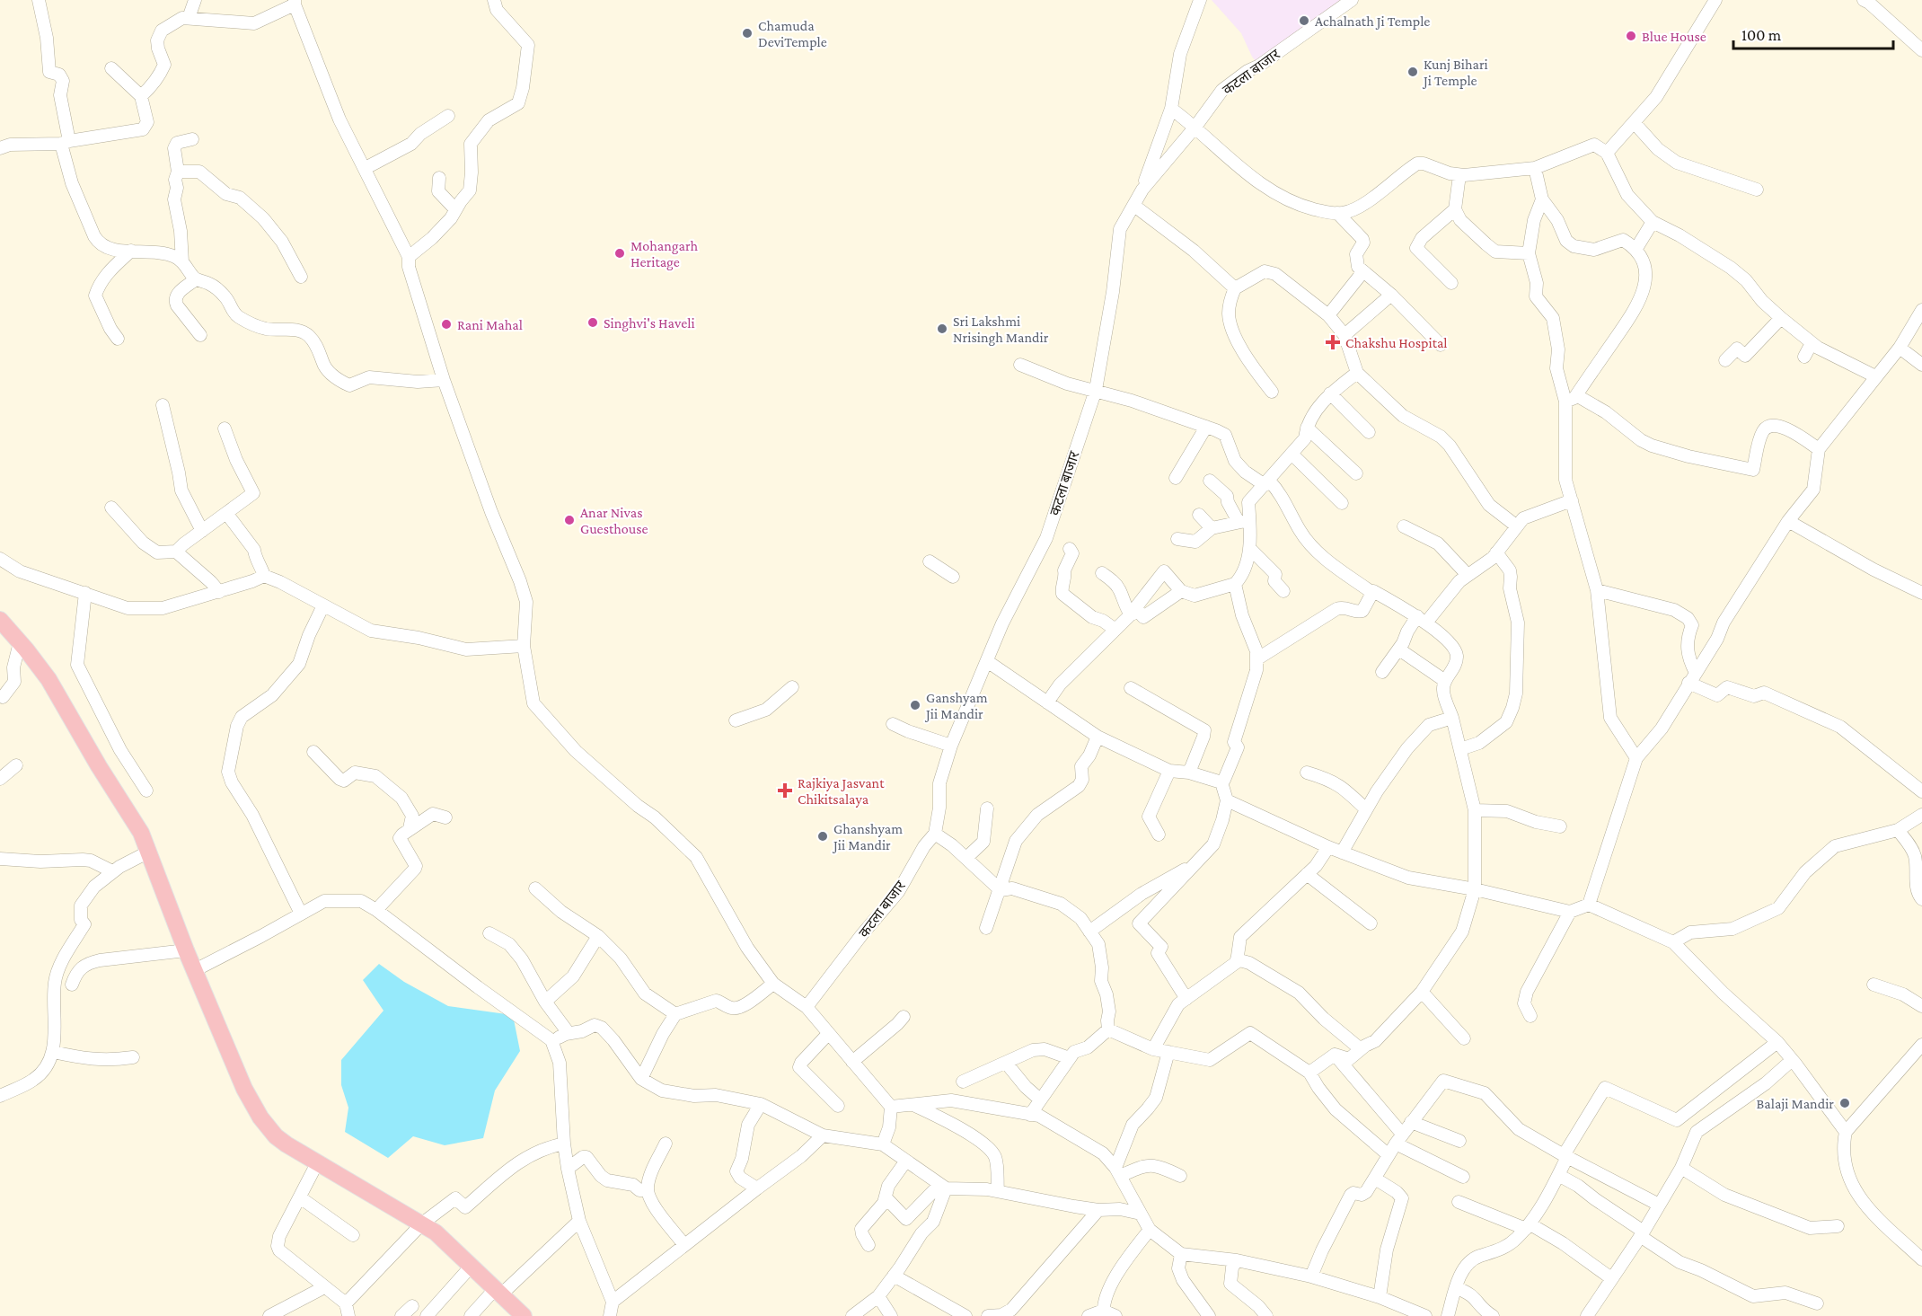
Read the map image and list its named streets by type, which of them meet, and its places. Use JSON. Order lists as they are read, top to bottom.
{
  "streets": {
    "street": ["कटला बाजार"]
  },
  "places": {
    "other": [
      "Achalnath Ji Temple",
      "Chamuda DeviTemple",
      "Blue House",
      "Kunj Bihari Ji Temple",
      "Mohangarh Heritage",
      "Singhvi's Haveli",
      "Rani Mahal",
      "Sri Lakshmi Nrisingh Mandir",
      "Anar Nivas Guesthouse",
      "Ganshyam Jii Mandir",
      "Ghanshyam Jii Mandir",
      "Balaji Mandir"
    ],
    "health": ["Chakshu Hospital", "Rajkiya Jasvant Chikitsalaya"]
  },
  "scale_bar": "100 m"
}
